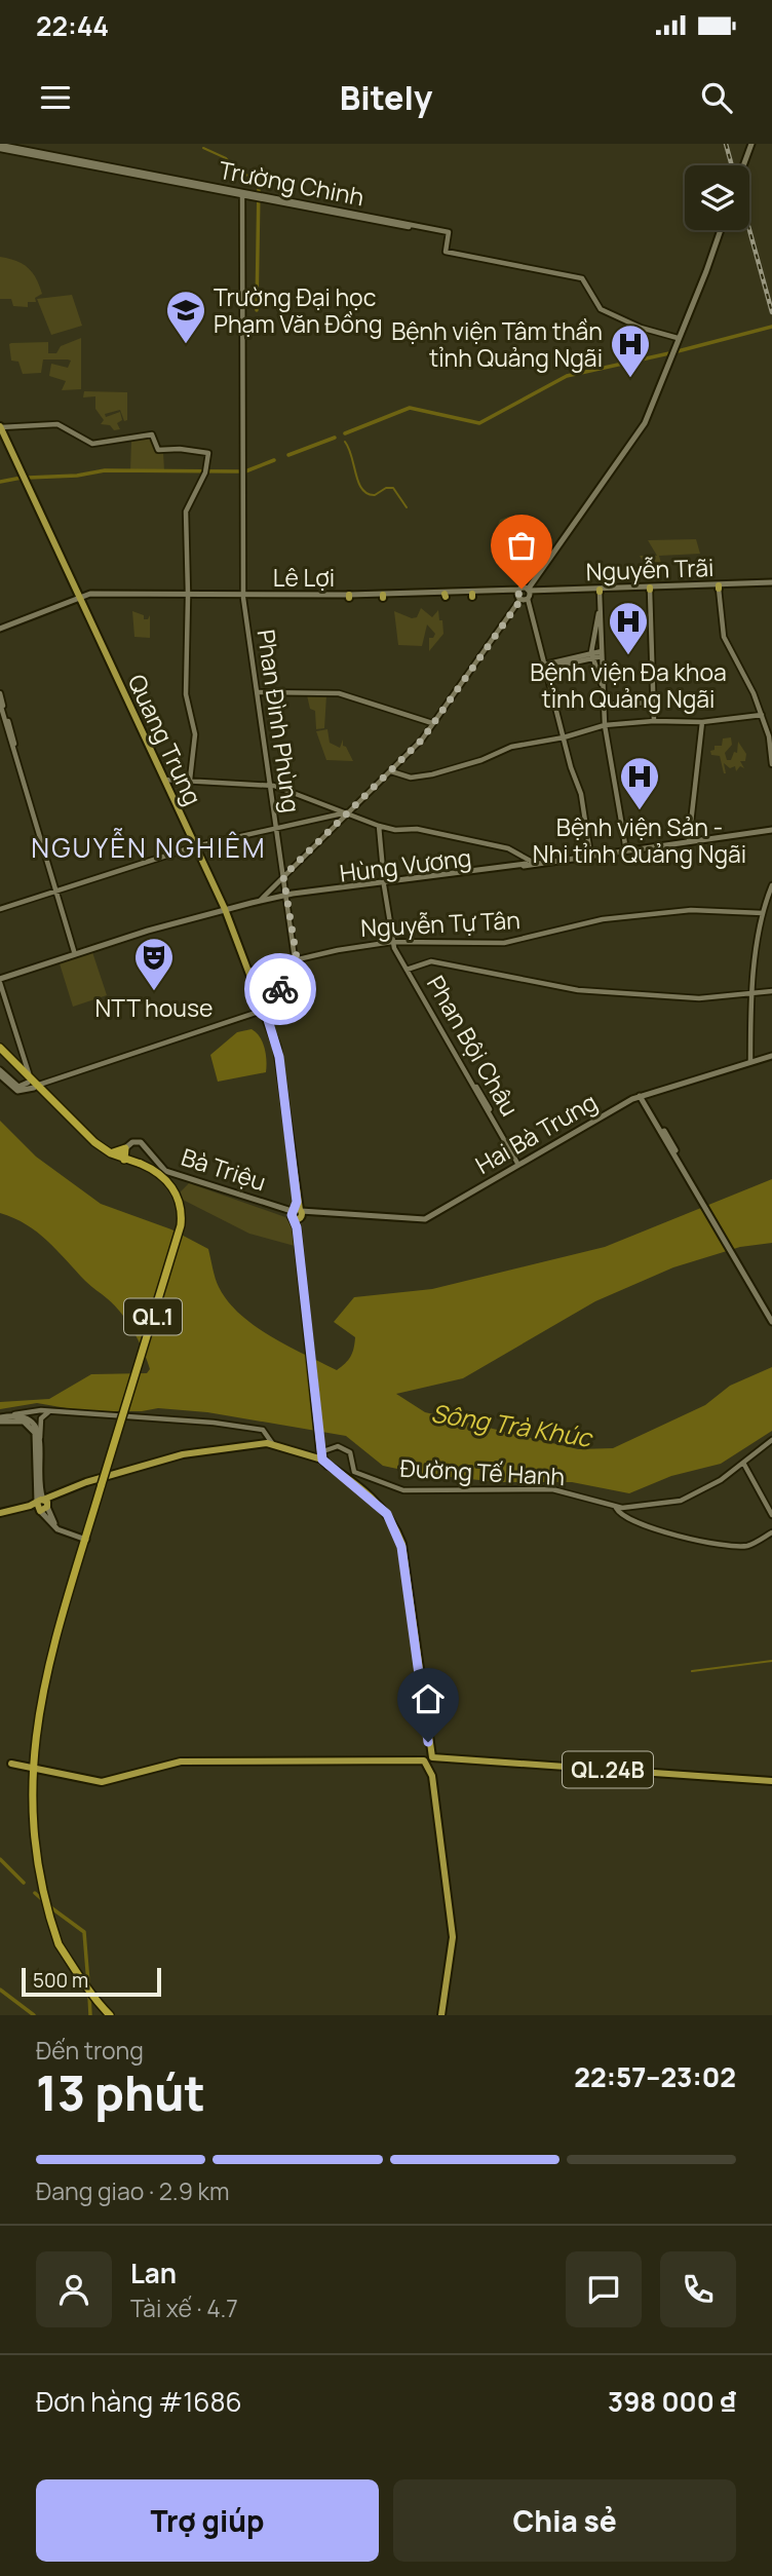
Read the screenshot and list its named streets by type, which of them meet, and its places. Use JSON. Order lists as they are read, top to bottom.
{
  "streets": {
    "highway": ["Bà Triệu", "QL.1"],
    "main road": [
      "Nguyễn Trãi",
      "Lê Lợi",
      "Quang Trung",
      "Hùng Vương",
      "Hai Bà Trưng",
      "QL.24B"
    ],
    "street": [
      "Trường Chinh",
      "Phan Đình Phùng",
      "Nguyễn Tự Tân",
      "Phan Bội Châu",
      "Đường Tế Hanh"
    ]
  },
  "crossings": [
    ["Trường Chinh", "Phan Đình Phùng"],
    ["Nguyễn Trãi", "Lê Lợi"],
    ["Lê Lợi", "Phan Đình Phùng"],
    ["Lê Lợi", "Quang Trung"],
    ["Phan Đình Phùng", "Hùng Vương"],
    ["Phan Đình Phùng", "Nguyễn Tự Tân"],
    ["Quang Trung", "Hùng Vương"],
    ["Quang Trung", "Nguyễn Tự Tân"],
    ["Quang Trung", "Hai Bà Trưng"],
    ["Quang Trung", "Bà Triệu"],
    ["Hùng Vương", "Phan Bội Châu"],
    ["Nguyễn Tự Tân", "Phan Bội Châu"],
    ["Phan Bội Châu", "Hai Bà Trưng"],
    ["Hai Bà Trưng", "Bà Triệu"],
    ["Bà Triệu", "QL.1"]
  ],
  "districts": ["NGUYỄN NGHIÊM"],
  "water": ["Sông Trà Khúc"],
  "places": {
    "school or university": ["Trường Đại học Phạm Văn Đồng"],
    "hospital": ["Bệnh viện Tâm thần tỉnh Quảng Ngãi", "Bệnh viện Đa khoa tỉnh Quảng Ngãi", "Bệnh viện Sản - Nhi tỉnh Quảng Ngãi"],
    "theatre": ["NTT house"]
  },
  "scale_bar": "500 m",
  "page": {
    "status": "22:44",
    "header": "Bitely",
    "scale": "500 m",
    "heading": ["13 phút", "Đến trong", "22:57–23:02"],
    "panel": [
      "Lan",
      "Tài xế · 4.7",
      "Đơn hàng #1686",
      "398 000 ₫"
    ],
    "bar": "Đang giao · 2.9 km",
    "buttons": ["Trợ giúp", "Chia sẻ"]
  }
}
